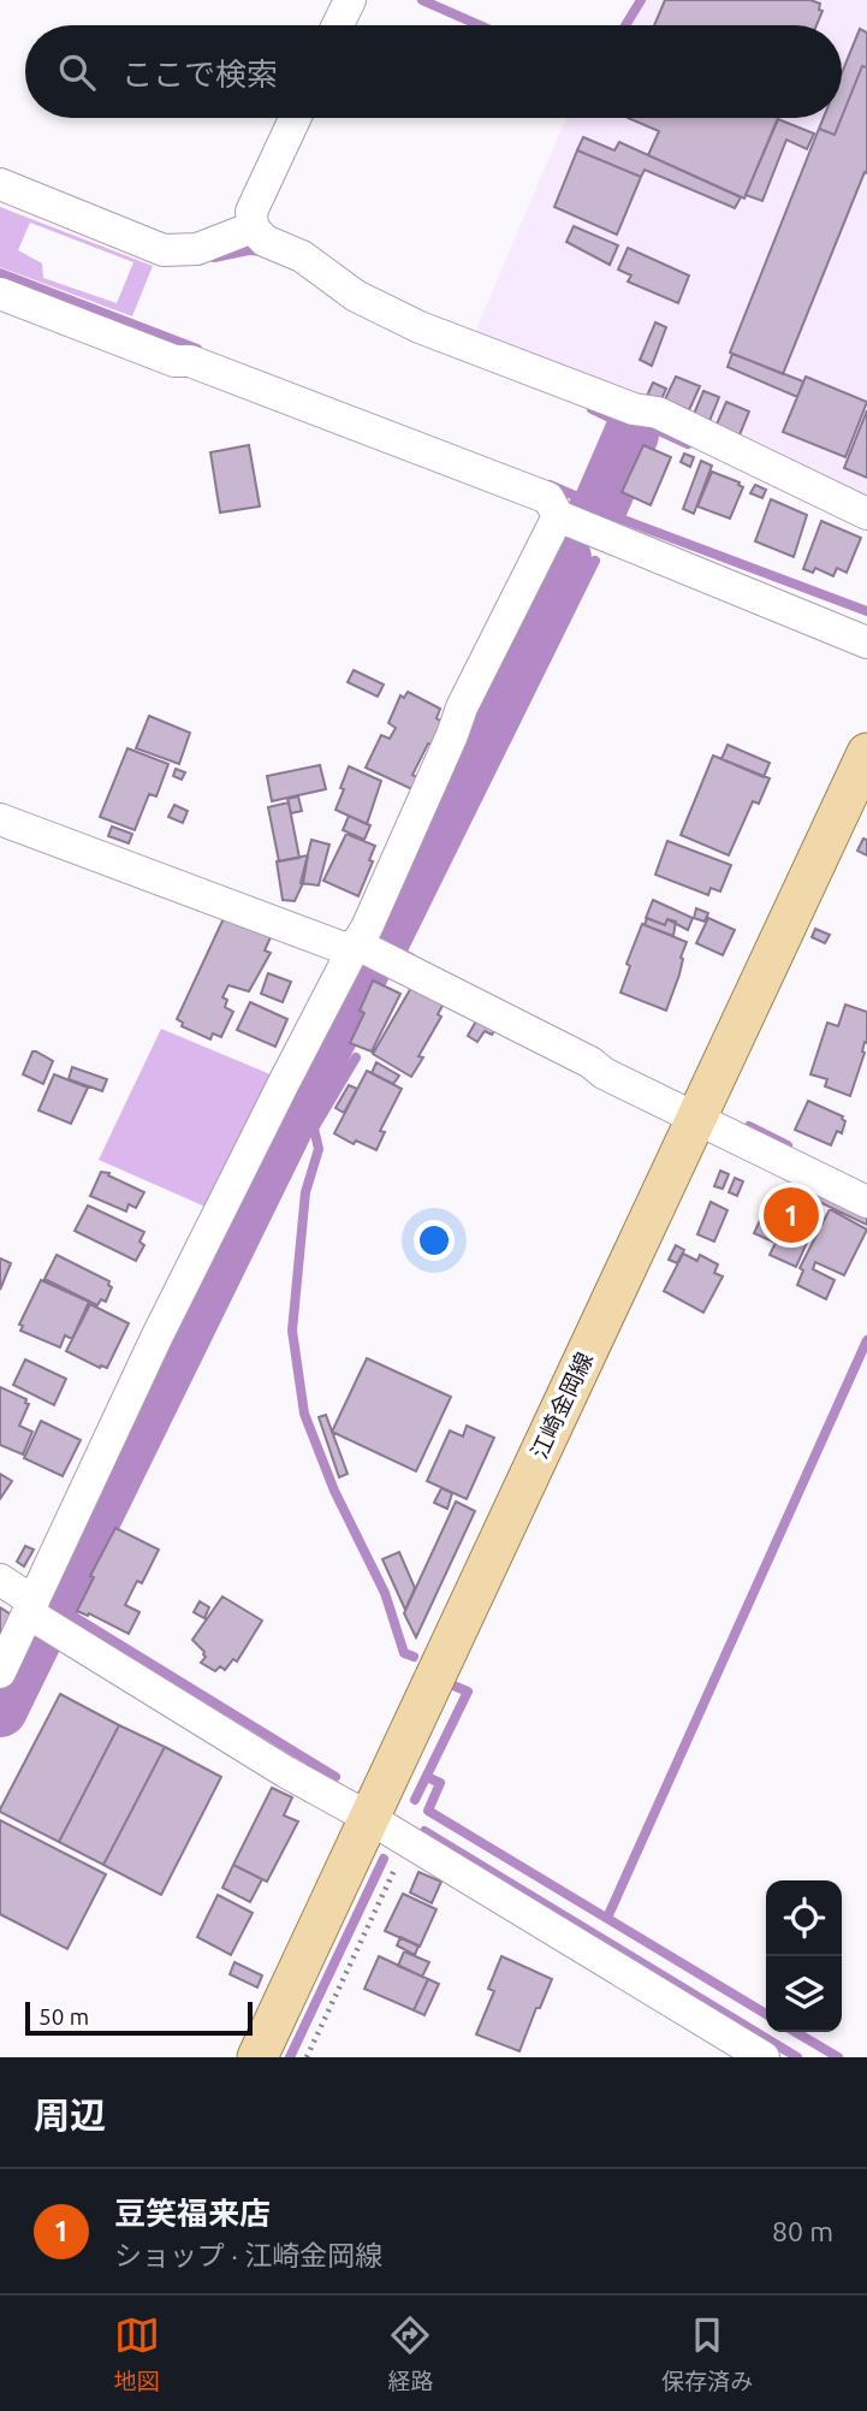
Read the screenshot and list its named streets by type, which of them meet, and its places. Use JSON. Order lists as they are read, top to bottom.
{
  "streets": {
    "main road": ["江崎金岡線"]
  },
  "scale_bar": "50 m",
  "page": {
    "search": "ここで検索",
    "pins": "1",
    "scale": "50 m",
    "heading": "周辺",
    "list": [
      {
        "mark": "1",
        "name": "豆笑福来店",
        "note": "ショップ · 江崎金岡線",
        "value": "80 m"
      }
    ],
    "nav": ["地図", "経路", "保存済み"]
  }
}
